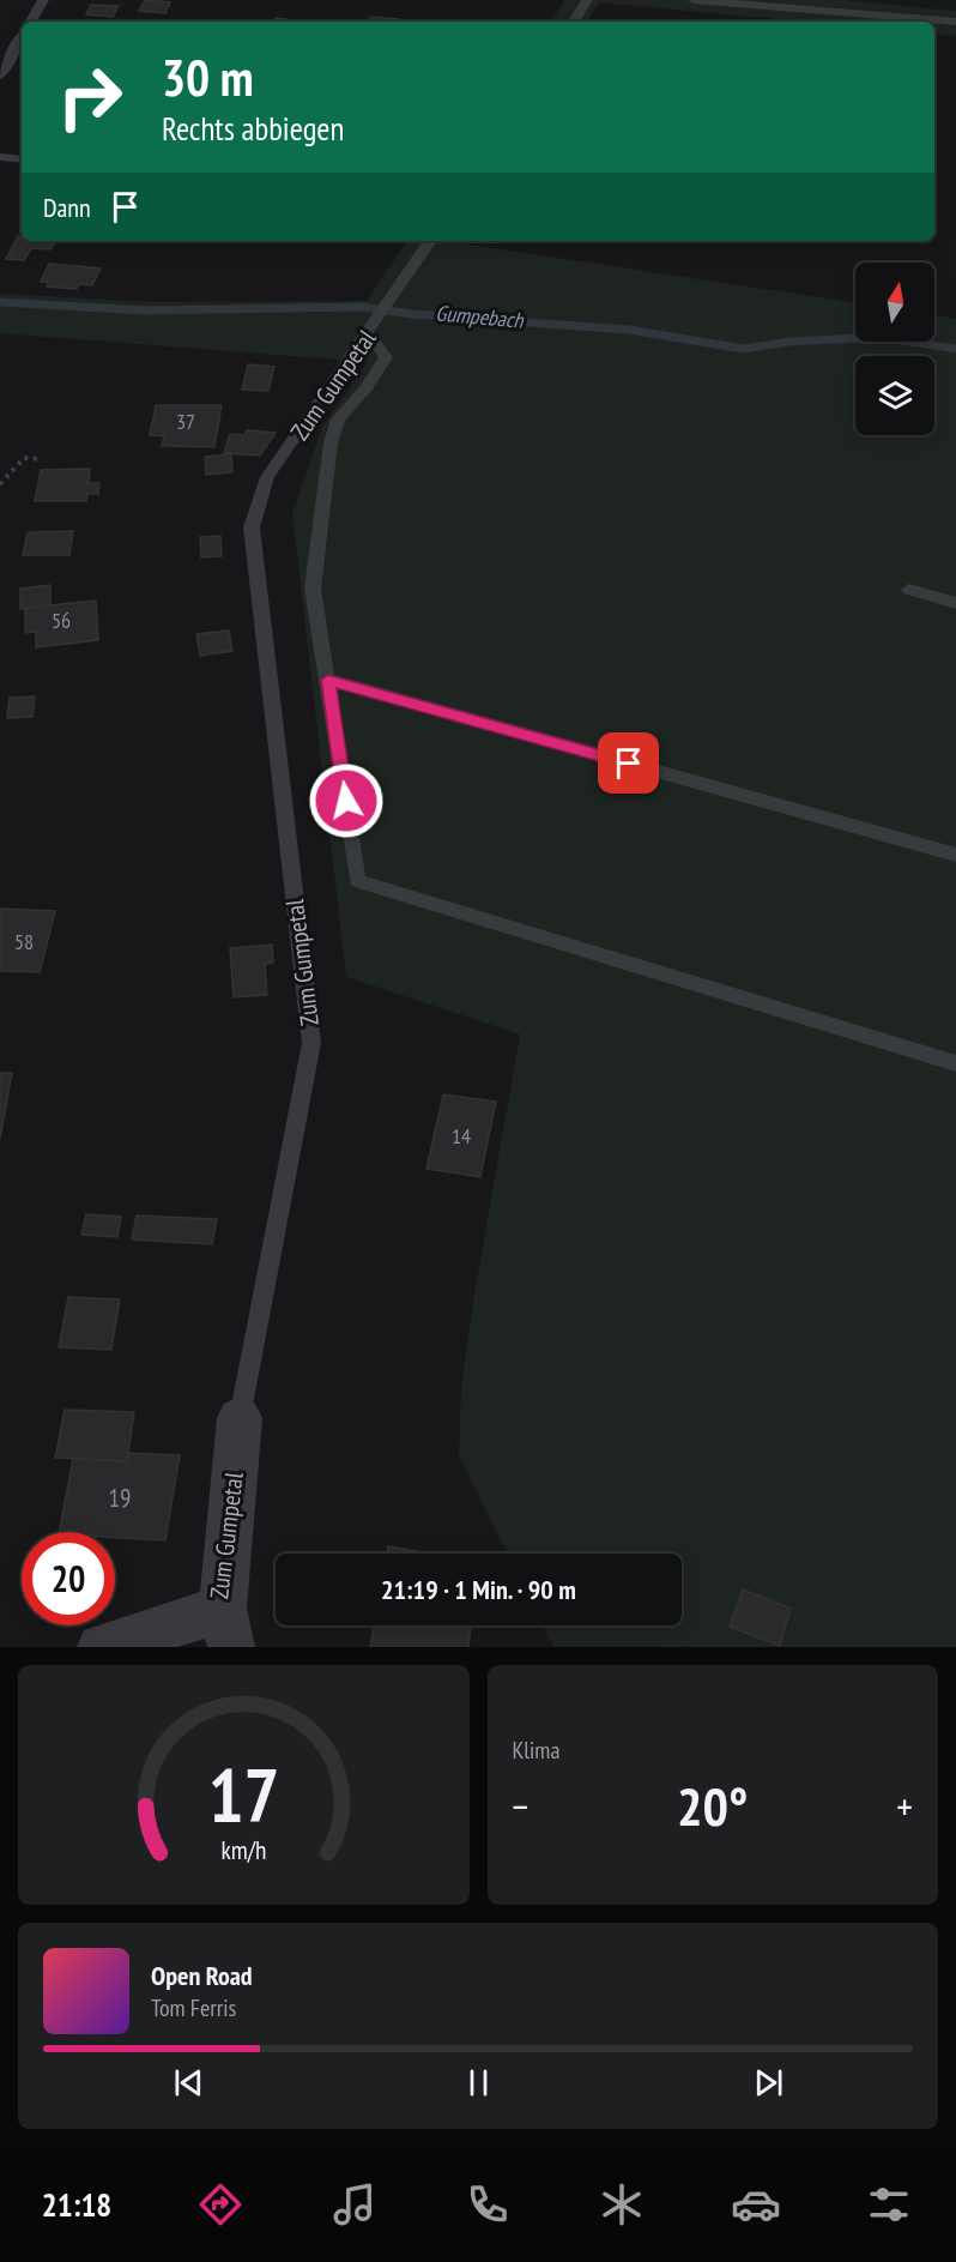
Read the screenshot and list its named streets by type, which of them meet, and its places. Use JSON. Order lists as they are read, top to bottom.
{
  "streets": {
    "street": ["Zum Gumpetal"]
  },
  "water": ["Gumpebach"],
  "house_numbers": [
    "37",
    "56",
    "58",
    "14",
    "19"
  ],
  "north": "top",
  "page": {
    "turn": ["30 m", "Rechts abbiegen"],
    "then": "Dann",
    "limit": "20",
    "trip": "21:19 · 1 Min. · 90 m",
    "tile": "Klima",
    "heat": ["−", "20°", "+"],
    "song": ["Open Road", "Tom Ferris"],
    "tabs": "21:18",
    "gauge": ["17", "km/h"]
  }
}
